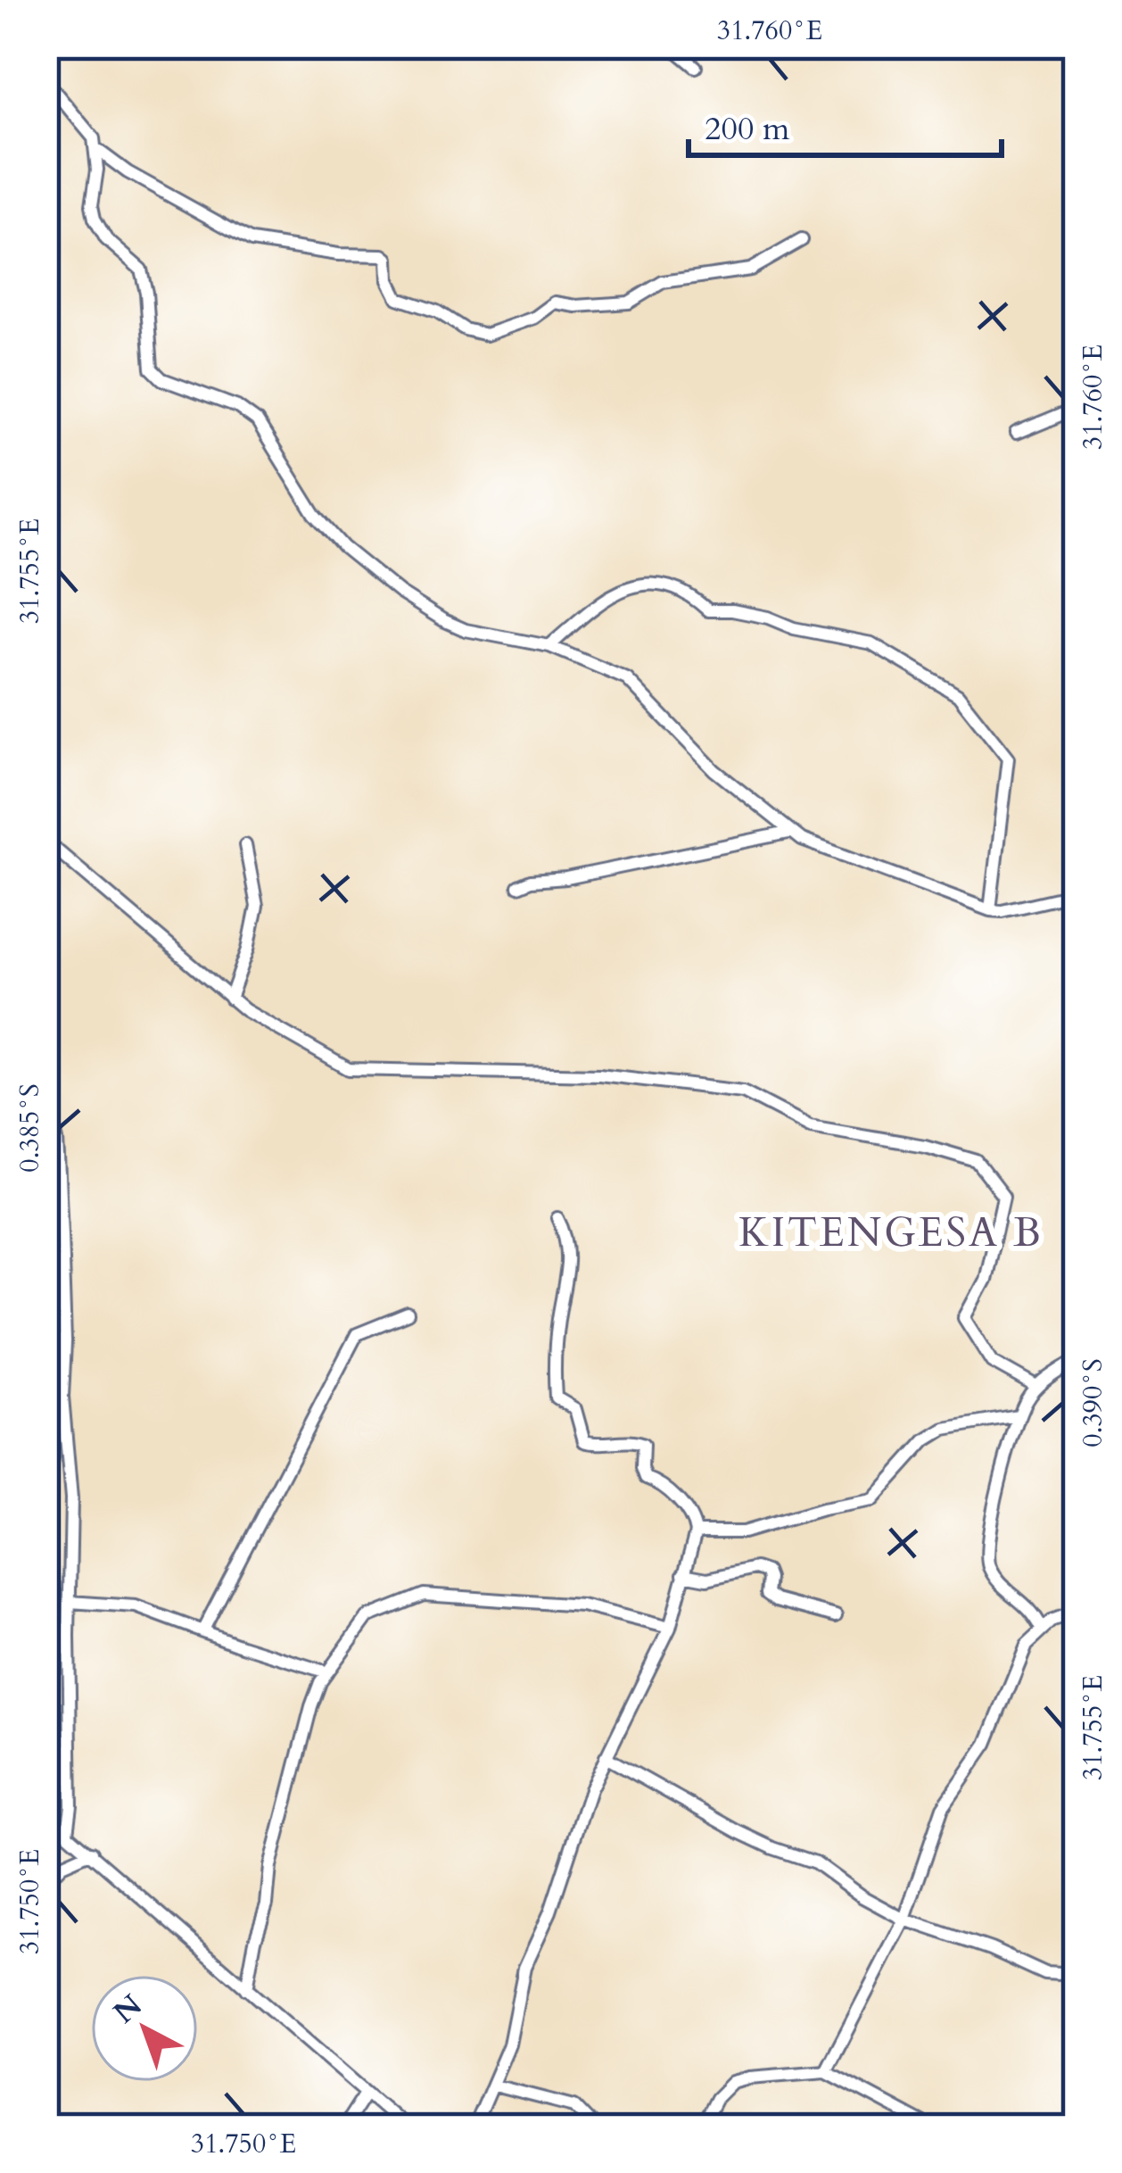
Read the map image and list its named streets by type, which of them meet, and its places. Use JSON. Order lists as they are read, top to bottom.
{
  "districts": ["KITENGESA B"],
  "scale_bar": "200 m",
  "north": "top left",
  "coordinates": [
    "31.760°E",
    "31.755°E",
    "0.385°S",
    "0.390°S",
    "31.750°E"
  ]
}
